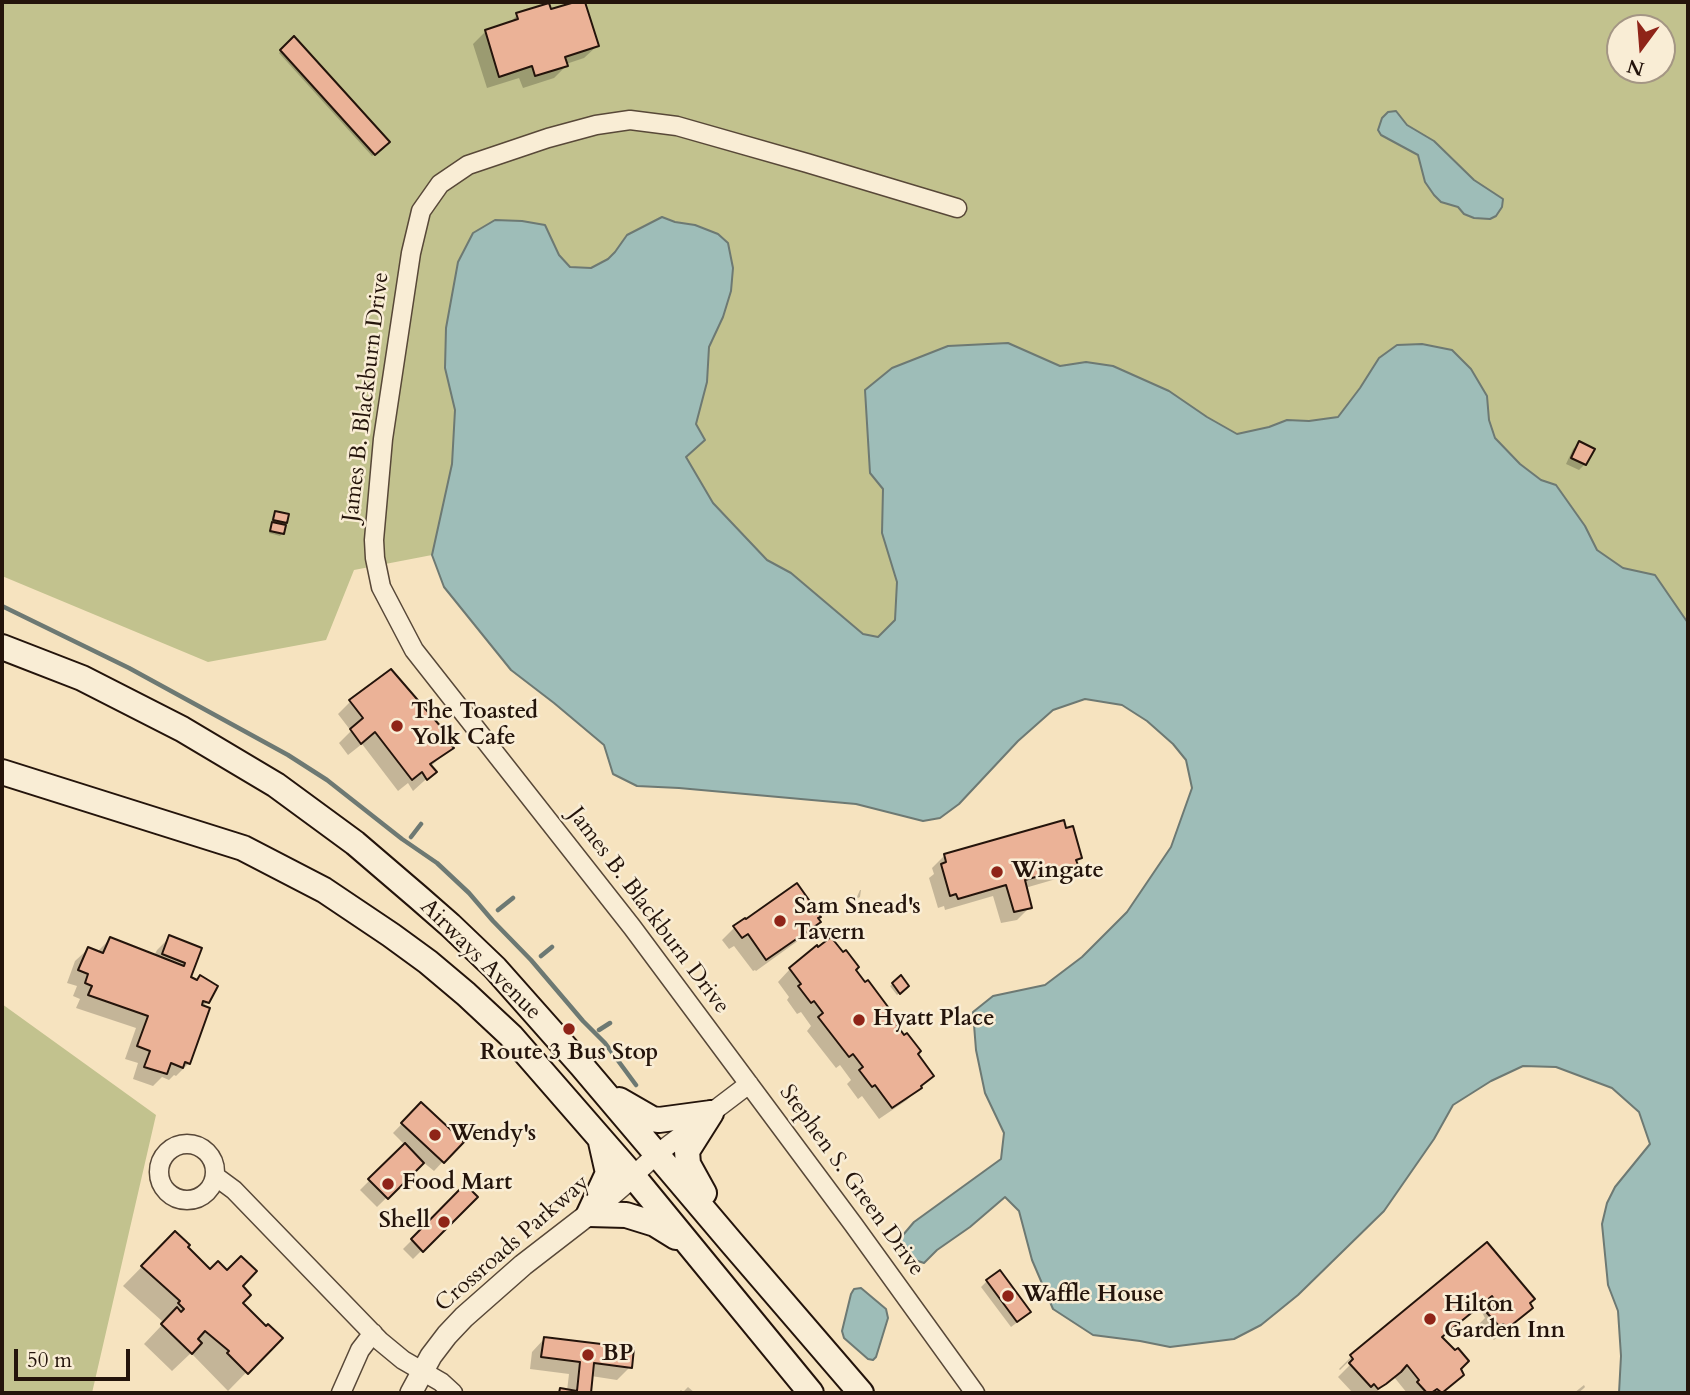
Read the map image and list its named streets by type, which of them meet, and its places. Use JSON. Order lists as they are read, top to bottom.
{
  "streets": {
    "main road": ["Airways Avenue"],
    "street": ["James B. Blackburn Drive", "Stephen S. Green Drive", "Crossroads Parkway"]
  },
  "crossings": [
    ["James B. Blackburn Drive", "Stephen S. Green Drive"],
    ["Airways Avenue", "Stephen S. Green Drive"],
    ["Airways Avenue", "Crossroads Parkway"],
    ["Stephen S. Green Drive", "Crossroads Parkway"]
  ],
  "places": [
    "The Toasted Yolk Cafe",
    "Wingate",
    "Sam Snead's Tavern",
    "Hyatt Place",
    "Route 3 Bus Stop",
    "Wendy's",
    "Food Mart",
    "Shell",
    "Waffle House",
    "Hilton Garden Inn",
    "BP"
  ],
  "scale_bar": "50 m",
  "north": "bottom"
}
